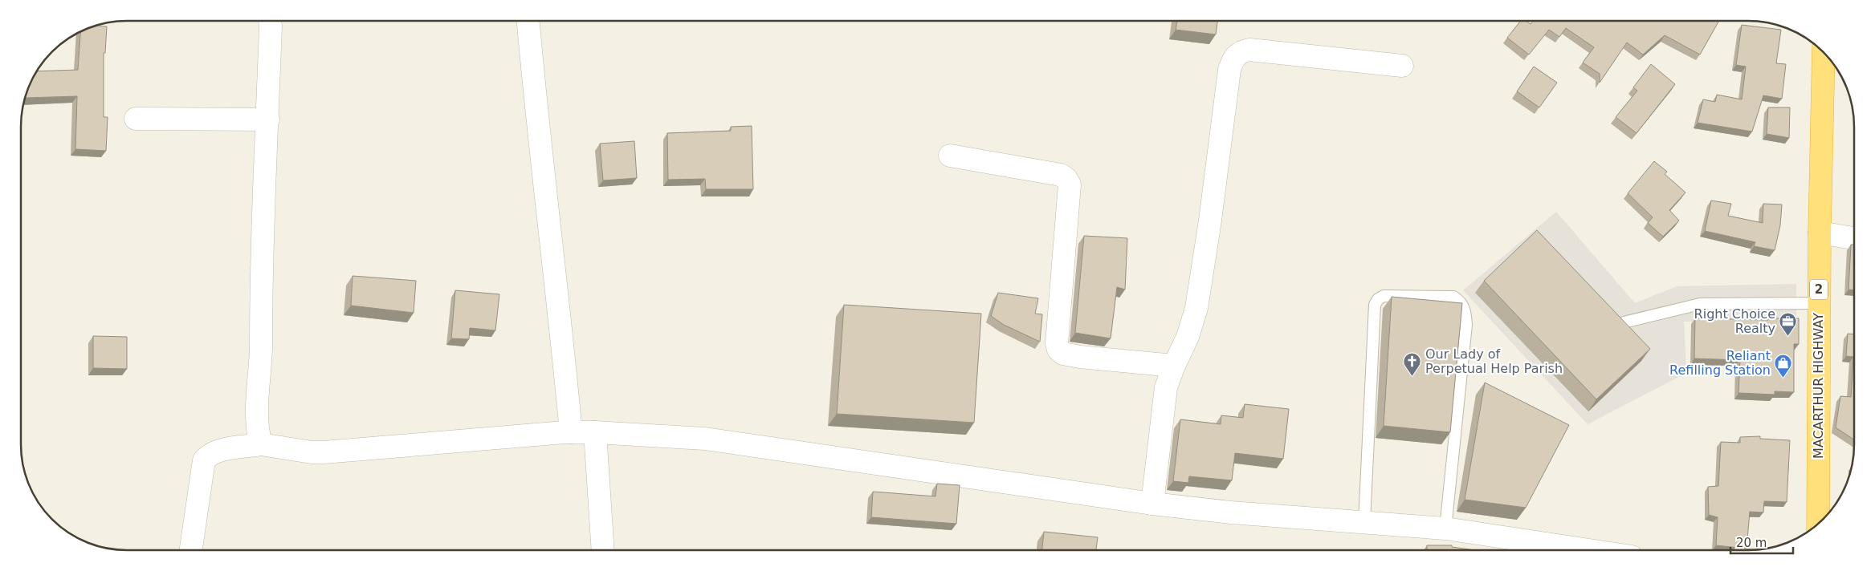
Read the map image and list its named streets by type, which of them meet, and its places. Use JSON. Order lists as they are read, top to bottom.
{
  "streets": {
    "highway": ["2", "MACARTHUR HIGHWAY"]
  },
  "places": {
    "office": ["Right Choice Realty"],
    "church": ["Our Lady of Perpetual Help Parish"],
    "shop": ["Reliant Refilling Station"]
  },
  "scale_bar": "20 m"
}
